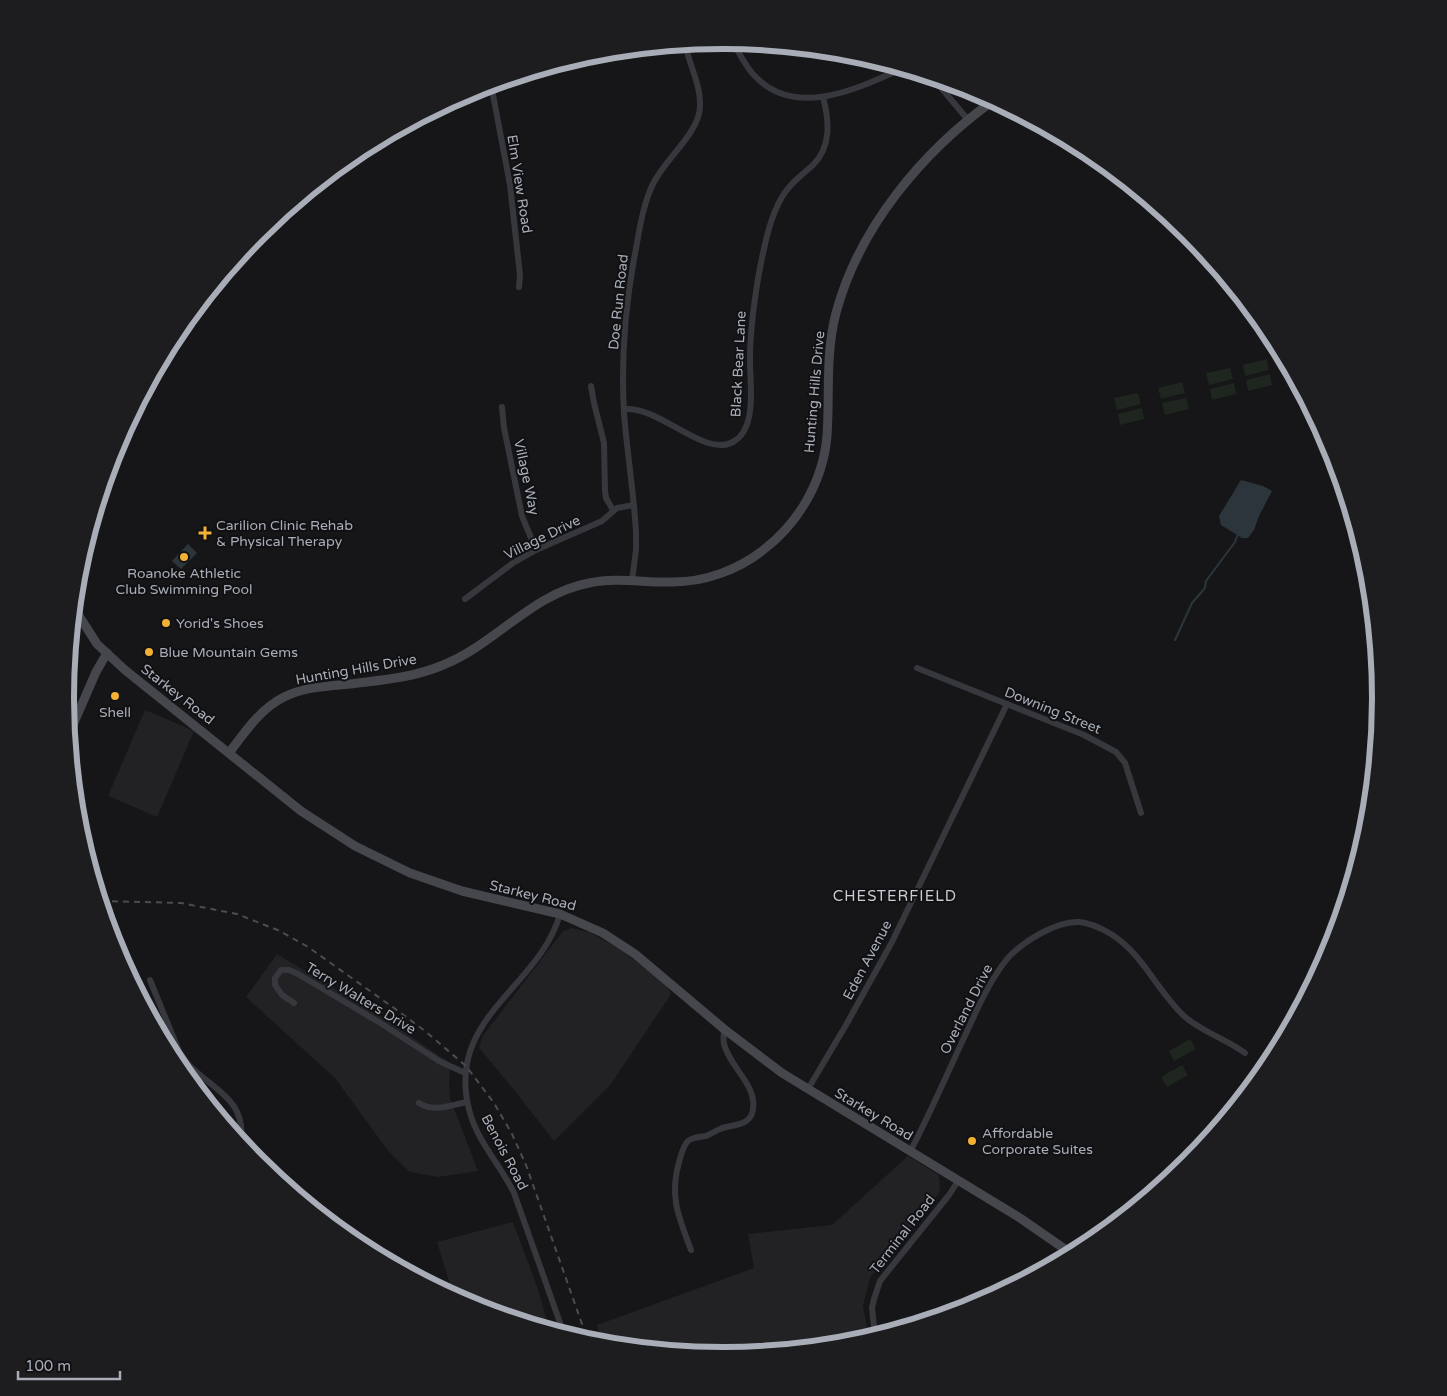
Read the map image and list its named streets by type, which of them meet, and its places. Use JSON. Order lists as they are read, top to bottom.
{
  "streets": {
    "main road": ["Hunting Hills Drive", "Starkey Road"],
    "street": [
      "Elm View Road",
      "Doe Run Road",
      "Black Bear Lane",
      "Village Way",
      "Village Drive",
      "Downing Street",
      "Eden Avenue",
      "Terry Walters Drive",
      "Overland Drive",
      "Benois Road",
      "Terminal Road"
    ]
  },
  "crossings": [
    ["Doe Run Road", "Black Bear Lane"],
    ["Doe Run Road", "Hunting Hills Drive"],
    ["Doe Run Road", "Village Drive"],
    ["Hunting Hills Drive", "Starkey Road"],
    ["Village Way", "Village Drive"],
    ["Starkey Road", "Eden Avenue"],
    ["Starkey Road", "Overland Drive"],
    ["Starkey Road", "Benois Road"],
    ["Starkey Road", "Terminal Road"],
    ["Downing Street", "Eden Avenue"],
    ["Terry Walters Drive", "Benois Road"]
  ],
  "districts": ["CHESTERFIELD"],
  "places": {
    "health": ["Carilion Clinic Rehab & Physical Therapy"],
    "other": [
      "Roanoke Athletic Club Swimming Pool",
      "Yorid's Shoes",
      "Blue Mountain Gems",
      "Shell",
      "Affordable Corporate Suites"
    ]
  },
  "scale_bar": "100 m"
}
